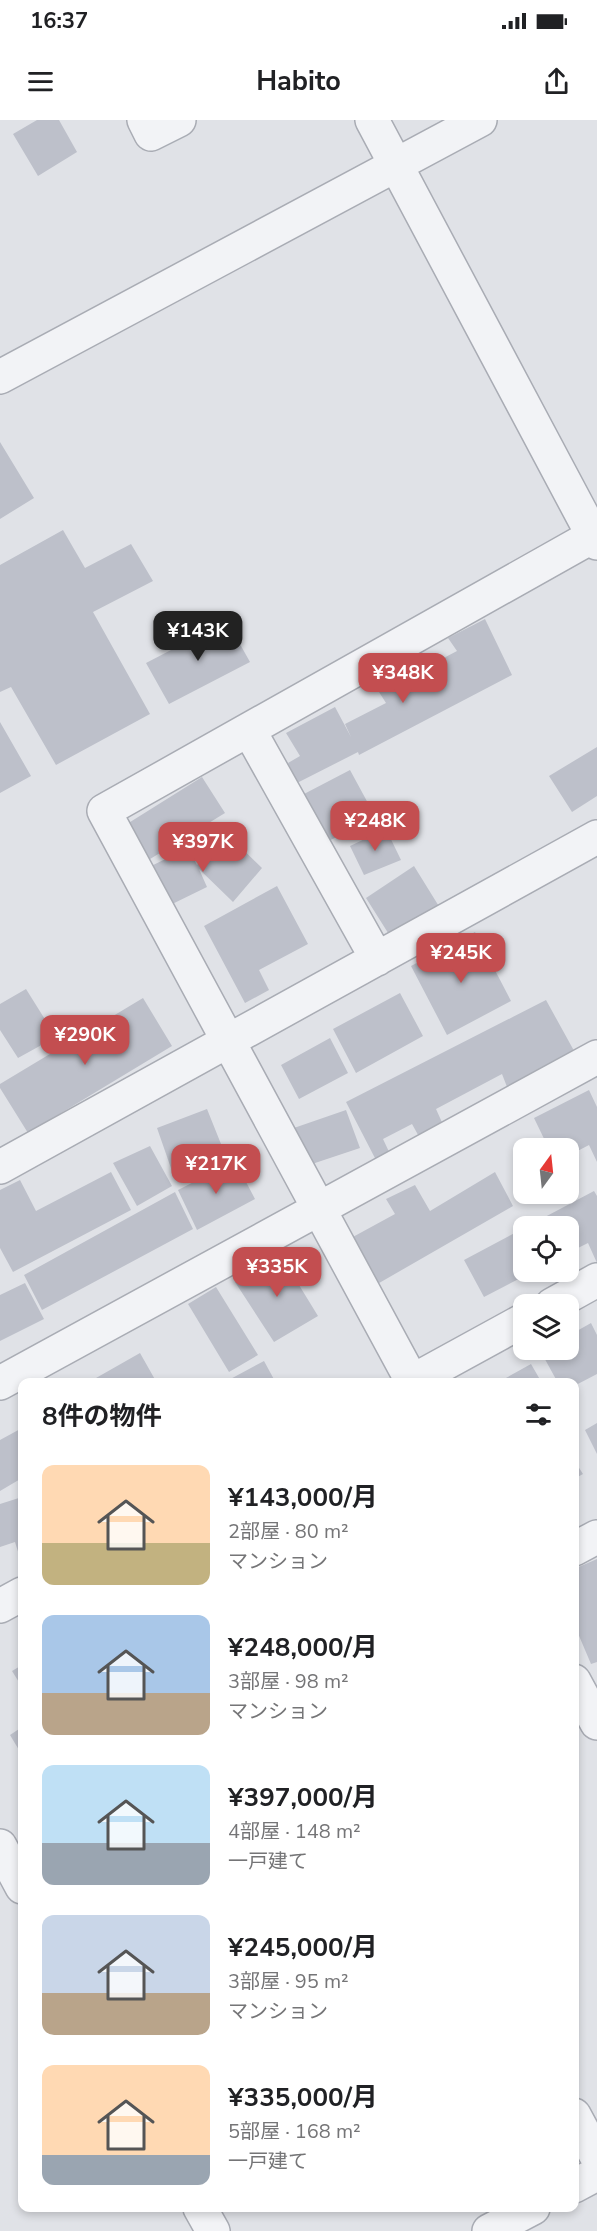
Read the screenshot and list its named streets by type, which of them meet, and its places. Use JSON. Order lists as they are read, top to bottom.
{
  "north": "top",
  "page": {
    "status": "16:37",
    "header": "Habito",
    "price": [
      "¥143K",
      "¥348K",
      "¥248K",
      "¥397K",
      "¥245K",
      "¥290K",
      "¥217K",
      "¥335K"
    ],
    "heading": "8件の物件",
    "list": [
      {
        "name": "¥143,000/月",
        "note": "2部屋 · 80 m² · マンション"
      },
      {
        "name": "¥248,000/月",
        "note": "3部屋 · 98 m² · マンション"
      },
      {
        "name": "¥397,000/月",
        "note": "4部屋 · 148 m² · 一戸建て"
      },
      {
        "name": "¥245,000/月",
        "note": "3部屋 · 95 m² · マンション"
      },
      {
        "name": "¥335,000/月",
        "note": "5部屋 · 168 m² · 一戸建て"
      }
    ]
  }
}
